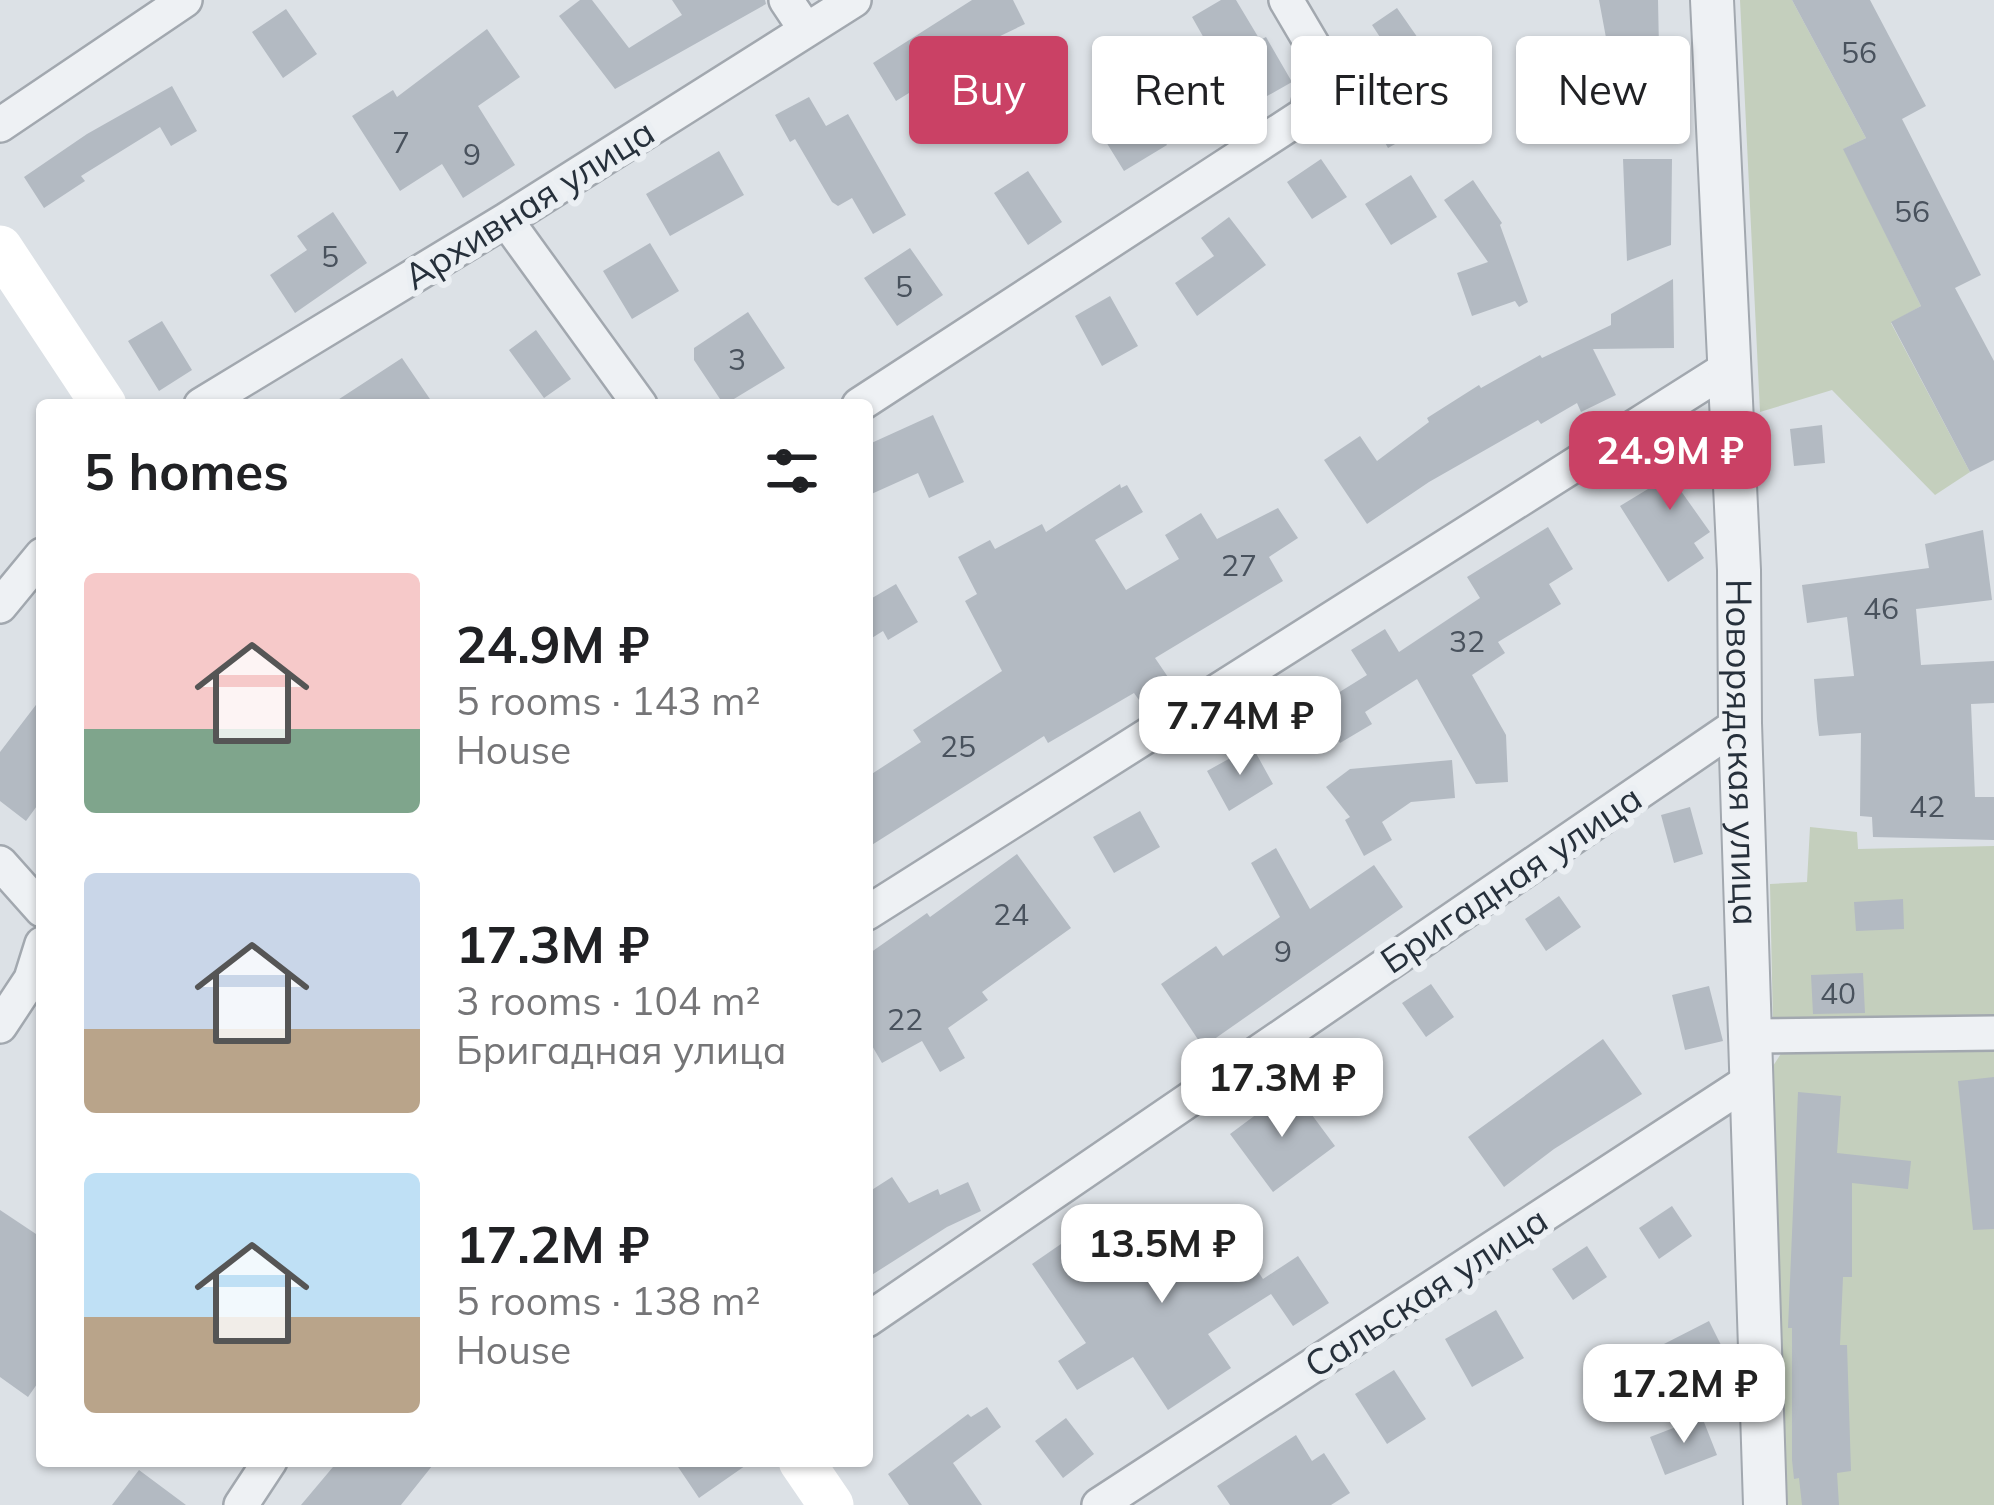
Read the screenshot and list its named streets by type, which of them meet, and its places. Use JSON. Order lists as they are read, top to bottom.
{
  "streets": {
    "street": [
      "Архивная улица",
      "Новорядская улица",
      "Бригадная улица",
      "Сальская улица"
    ]
  },
  "crossings": [
    ["Новорядская улица", "Бригадная улица"],
    ["Новорядская улица", "Сальская улица"]
  ],
  "house_numbers": [
    "56",
    "7",
    "9",
    "56",
    "5",
    "5",
    "3",
    "27",
    "46",
    "32",
    "25",
    "42",
    "24",
    "9",
    "40",
    "22"
  ],
  "page": {
    "chip": [
      "Buy",
      "Rent",
      "Filters",
      "New"
    ],
    "heading": "5 homes",
    "price": [
      "24.9M ₽",
      "7.74M ₽",
      "17.3M ₽",
      "13.5M ₽",
      "17.2M ₽"
    ],
    "list": [
      {
        "name": "24.9M ₽",
        "note": "5 rooms · 143 m² · House"
      },
      {
        "name": "17.3M ₽",
        "note": "3 rooms · 104 m² · Бригадная улица"
      },
      {
        "name": "17.2M ₽",
        "note": "5 rooms · 138 m² · House"
      }
    ]
  }
}
